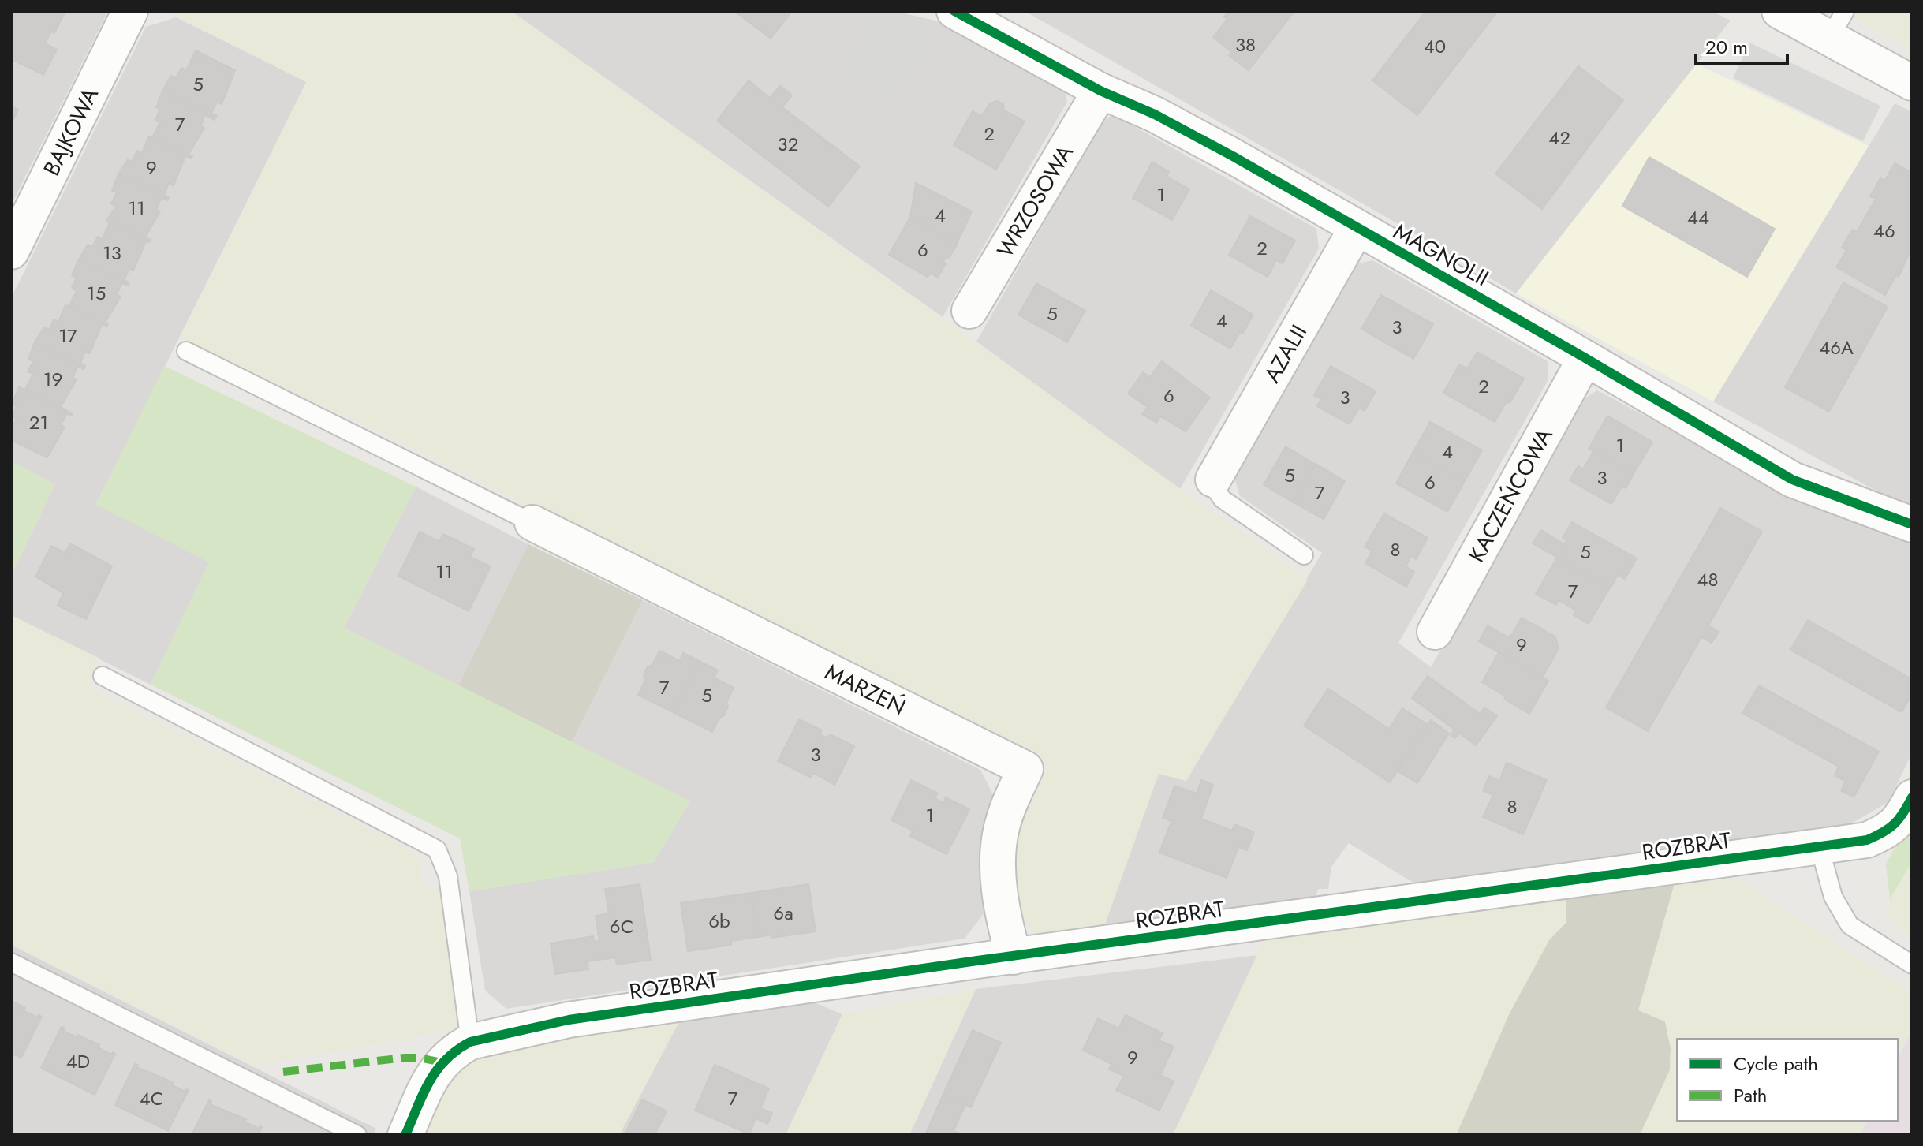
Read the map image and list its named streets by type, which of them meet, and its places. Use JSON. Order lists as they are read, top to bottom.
{
  "streets": {
    "street": [
      "BAJKOWA",
      "WRZOSOWA",
      "MAGNOLII",
      "AZALII",
      "KACZEŃCOWA",
      "MARZEŃ",
      "ROZBRAT"
    ]
  },
  "crossings": [
    ["WRZOSOWA", "MAGNOLII"],
    ["MAGNOLII", "AZALII"],
    ["MAGNOLII", "KACZEŃCOWA"],
    ["MARZEŃ", "ROZBRAT"]
  ],
  "house_numbers": [
    "38",
    "40",
    "5",
    "7",
    "2",
    "42",
    "32",
    "9",
    "1",
    "11",
    "4",
    "44",
    "46",
    "2",
    "6",
    "13",
    "15",
    "5",
    "4",
    "3",
    "17",
    "46A",
    "19",
    "2",
    "6",
    "3",
    "21",
    "1",
    "4",
    "5",
    "3",
    "6",
    "7",
    "8",
    "5",
    "11",
    "48",
    "7",
    "9",
    "7",
    "5",
    "3",
    "8",
    "1",
    "6a",
    "6b",
    "6C",
    "9",
    "4D",
    "4C",
    "7"
  ],
  "legend": ["Cycle path", "Path"],
  "scale_bar": "20 m"
}
